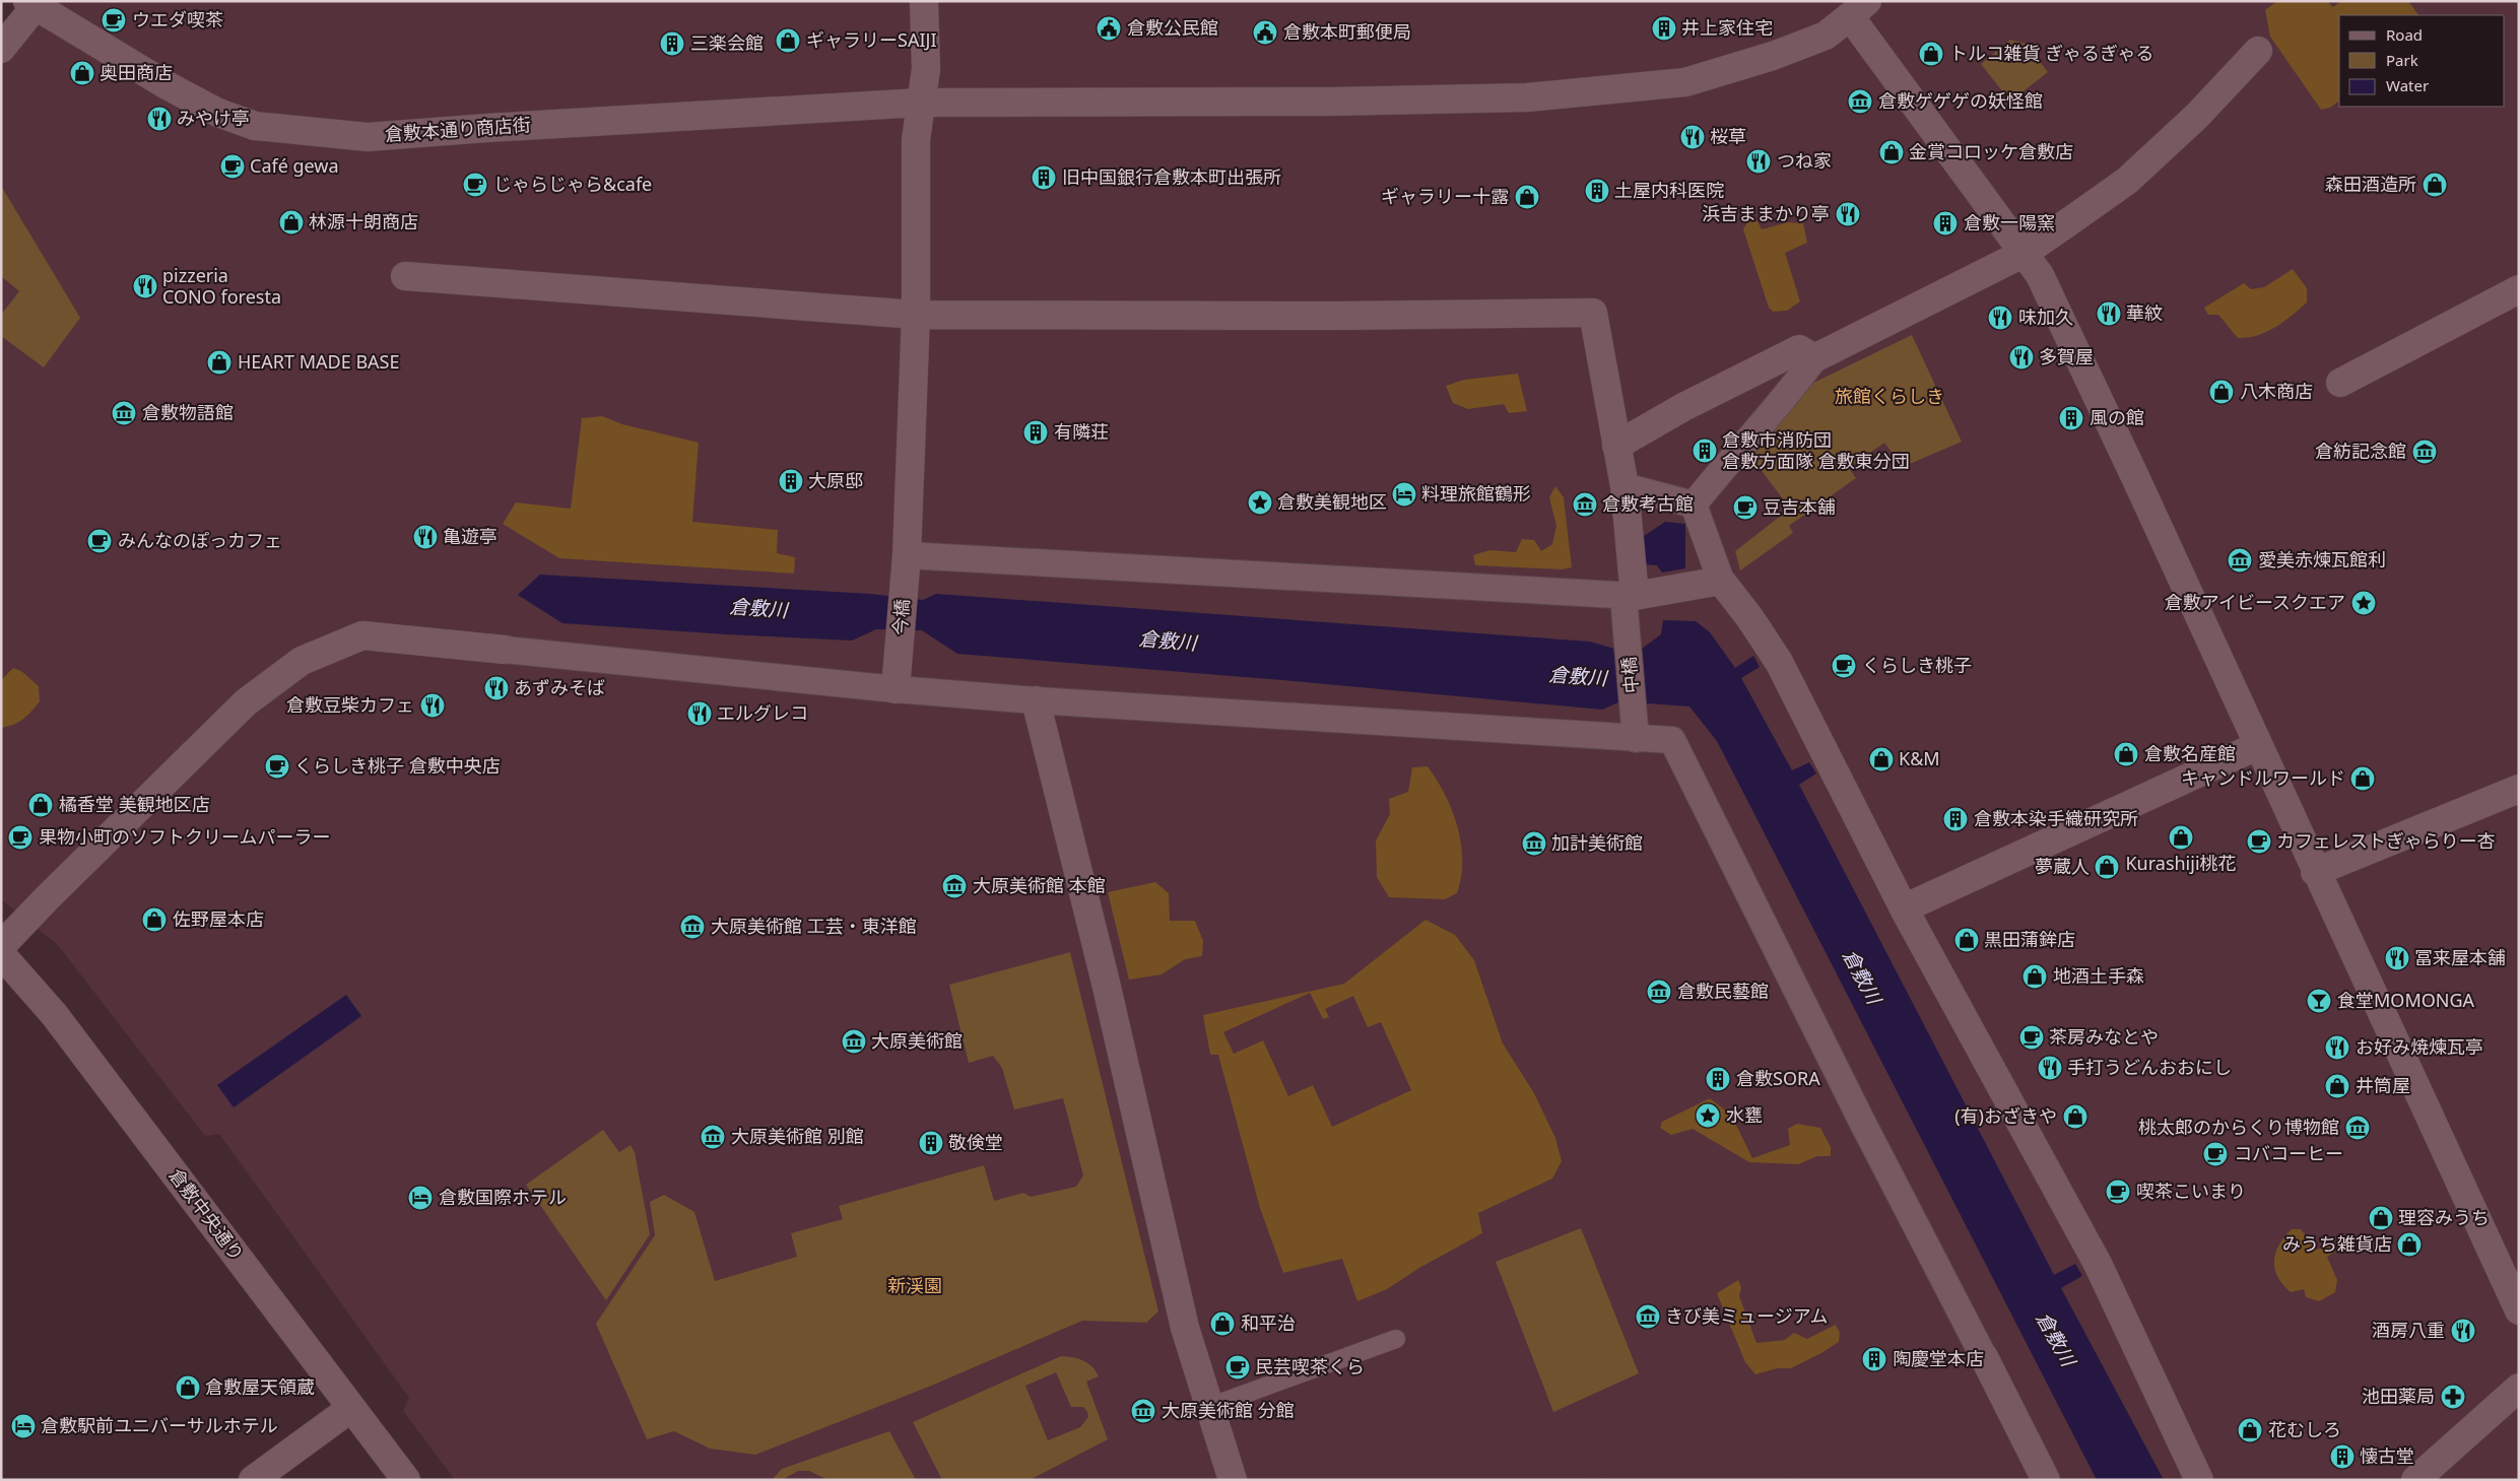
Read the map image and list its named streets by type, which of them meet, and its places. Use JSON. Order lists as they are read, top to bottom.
{
  "streets": {
    "street": [
      "倉敷本通り商店街",
      "今橋",
      "中橋",
      "倉敷中央通り"
    ]
  },
  "crossings": [
    ["倉敷本通り商店街", "今橋"]
  ],
  "water": ["倉敷川"],
  "parks": ["旅館くらしき", "新渓園"],
  "places": {
    "cafe": [
      "ウエダ喫茶",
      "Café gewa",
      "じゃらじゃら&cafe",
      "豆吉本舗",
      "みんなのぽっカフェ",
      "くらしき桃子",
      "くらしき桃子 倉敷中央店",
      "果物小町のソフトクリームパーラー",
      "カフェレストぎゃらりー杏",
      "茶房みなとや",
      "コバコーヒー",
      "喫茶こいまり",
      "民芸喫茶くら"
    ],
    "public building": ["倉敷公民館", "倉敷本町郵便局"],
    "building": [
      "井上家住宅",
      "三楽会館",
      "旧中国銀行倉敷本町出張所",
      "土屋内科医院",
      "倉敷一陽窯",
      "風の館",
      "有隣荘",
      "倉敷市消防団 倉敷方面隊 倉敷東分団",
      "大原邸",
      "倉敷本染手織研究所",
      "倉敷SORA",
      "敬倹堂",
      "陶慶堂本店",
      "懐古堂"
    ],
    "shop": [
      "ギャラリーSAIJI",
      "トルコ雑貨 ぎゃるぎゃる",
      "奥田商店",
      "金賞コロッケ倉敷店",
      "森田酒造所",
      "ギャラリー十露",
      "林源十朗商店",
      "HEART MADE BASE",
      "八木商店",
      "倉敷名産館",
      "K&M",
      "キャンドルワールド",
      "橘香堂 美観地区店",
      "Kurashiji桃花",
      "夢蔵人",
      "佐野屋本店",
      "黒田蒲鉾店",
      "地酒土手森",
      "井筒屋",
      "(有)おざきや",
      "理容みうち",
      "みうち雑貨店",
      "和平治",
      "倉敷屋天領蔵",
      "花むしろ"
    ],
    "museum": [
      "倉敷ゲゲゲの妖怪館",
      "倉敷物語館",
      "倉紡記念館",
      "倉敷考古館",
      "愛美赤煉瓦館利",
      "加計美術館",
      "大原美術館 本館",
      "大原美術館 工芸・東洋館",
      "倉敷民藝館",
      "大原美術館",
      "桃太郎のからくり博物館",
      "大原美術館 別館",
      "きび美ミュージアム",
      "大原美術館 分館"
    ],
    "restaurant": [
      "みやけ亭",
      "桜草",
      "つね家",
      "浜吉ままかり亭",
      "pizzeria CONO foresta",
      "華紋",
      "味加久",
      "多賀屋",
      "亀遊亭",
      "あずみそば",
      "倉敷豆柴カフェ",
      "エルグレコ",
      "冨来屋本舗",
      "お好み焼煉瓦亭",
      "手打うどんおおにし",
      "酒房八重"
    ],
    "hotel": ["料理旅館鶴形", "倉敷国際ホテル", "倉敷駅前ユニバーサルホテル"],
    "place": ["倉敷美観地区", "倉敷アイビースクエア", "水甕"],
    "bar": ["食堂MOMONGA"],
    "pharmacy": ["池田薬局"]
  },
  "legend": ["Road", "Park", "Water"]
}
